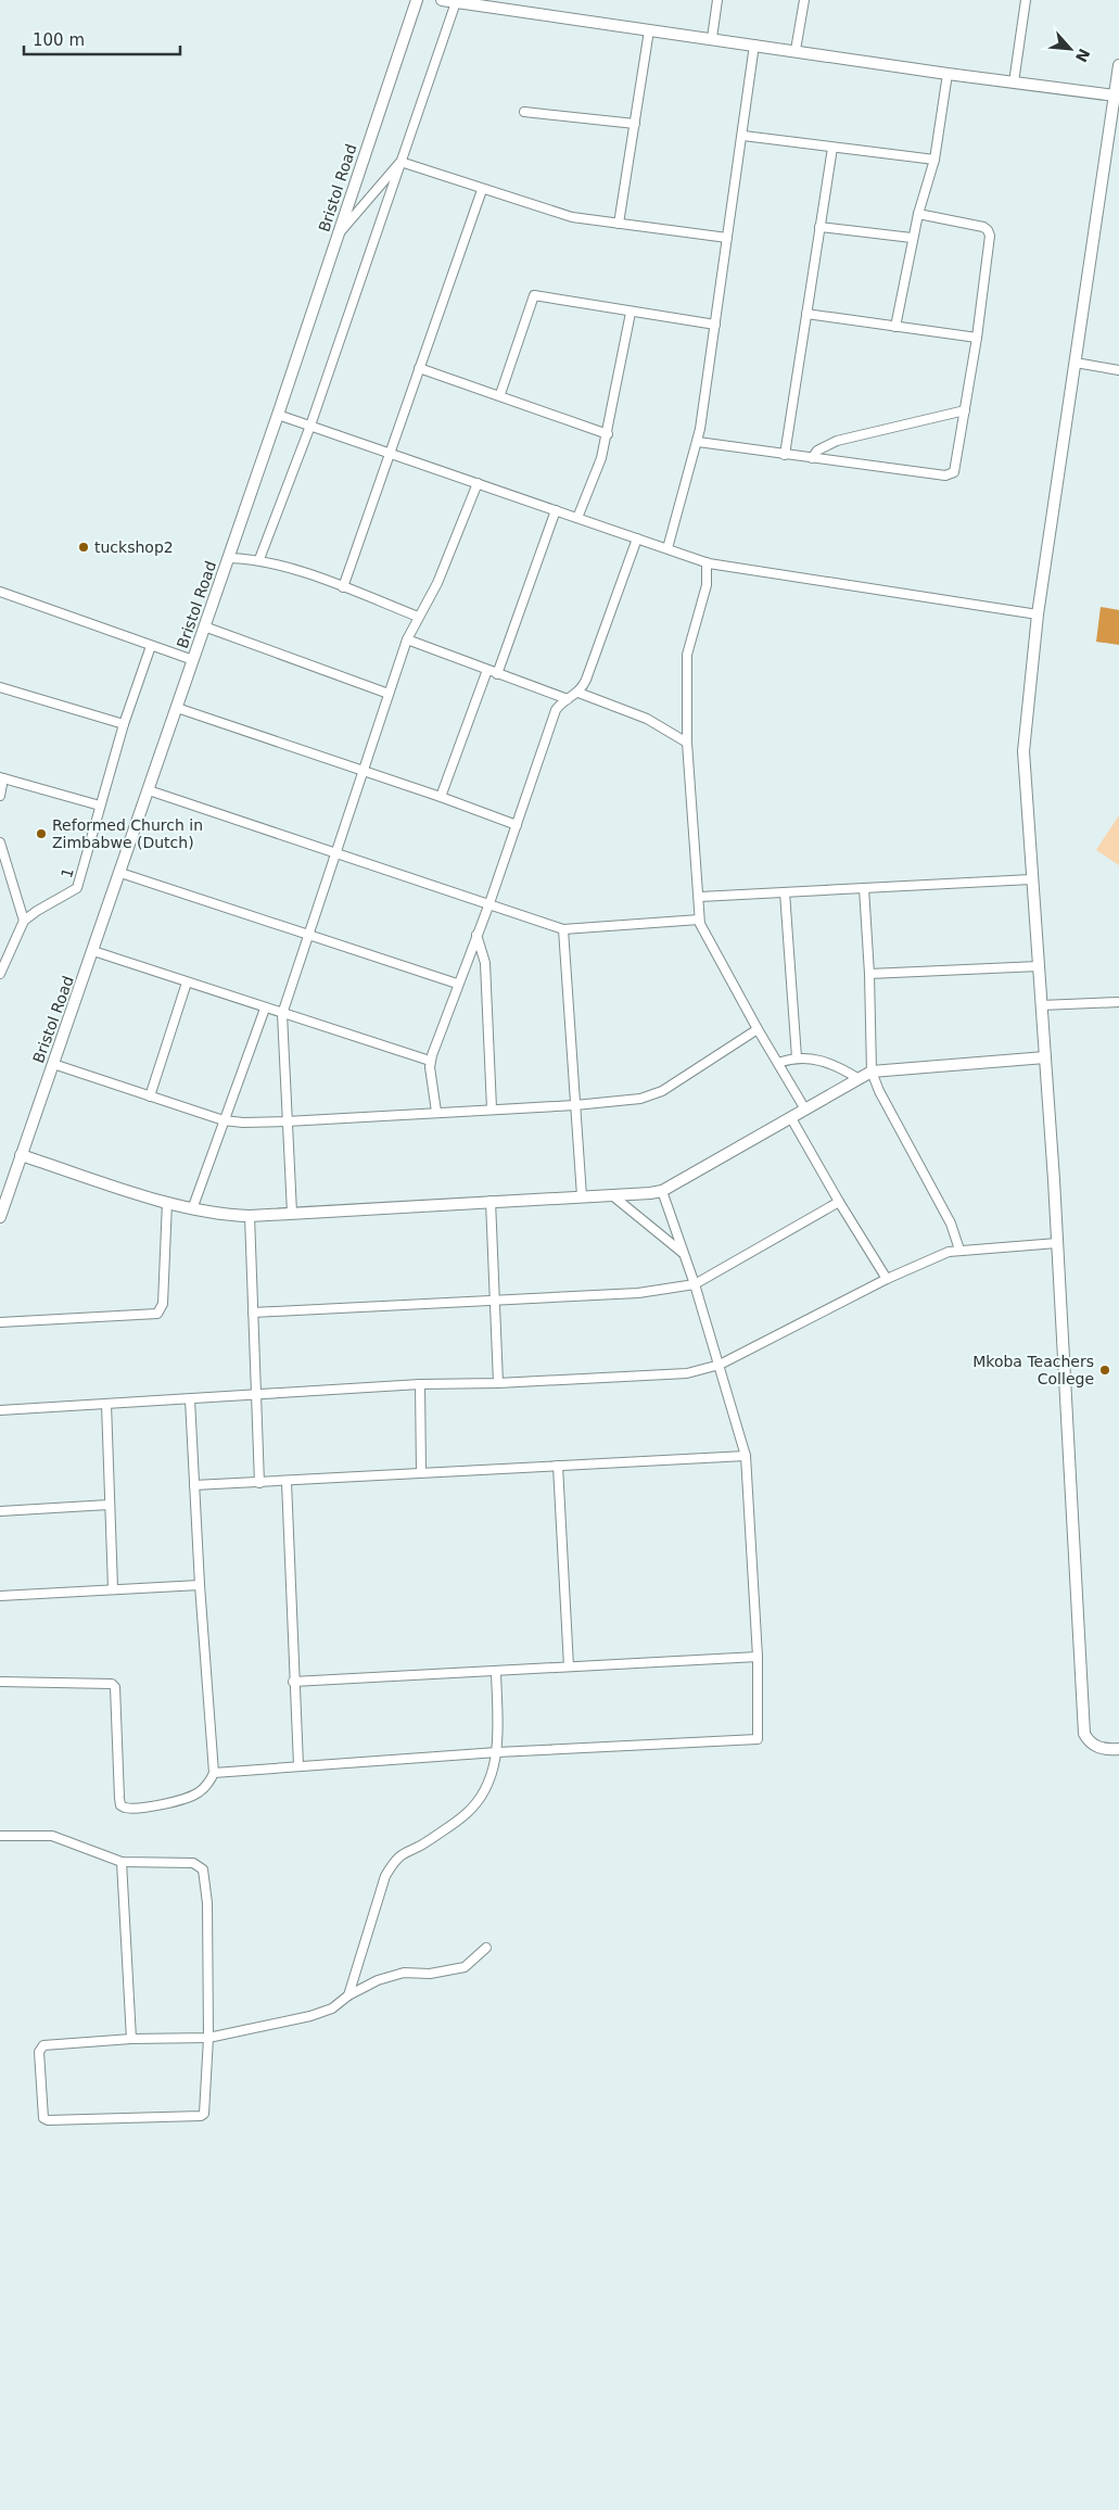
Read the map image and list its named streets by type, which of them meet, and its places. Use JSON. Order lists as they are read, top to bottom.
{
  "streets": {
    "street": ["Bristol Road", "1"]
  },
  "places": ["tuckshop2", "Reformed Church in Zimbabwe (Dutch)", "Mkoba Teachers College"],
  "scale_bar": "100 m",
  "north": "bottom right"
}
